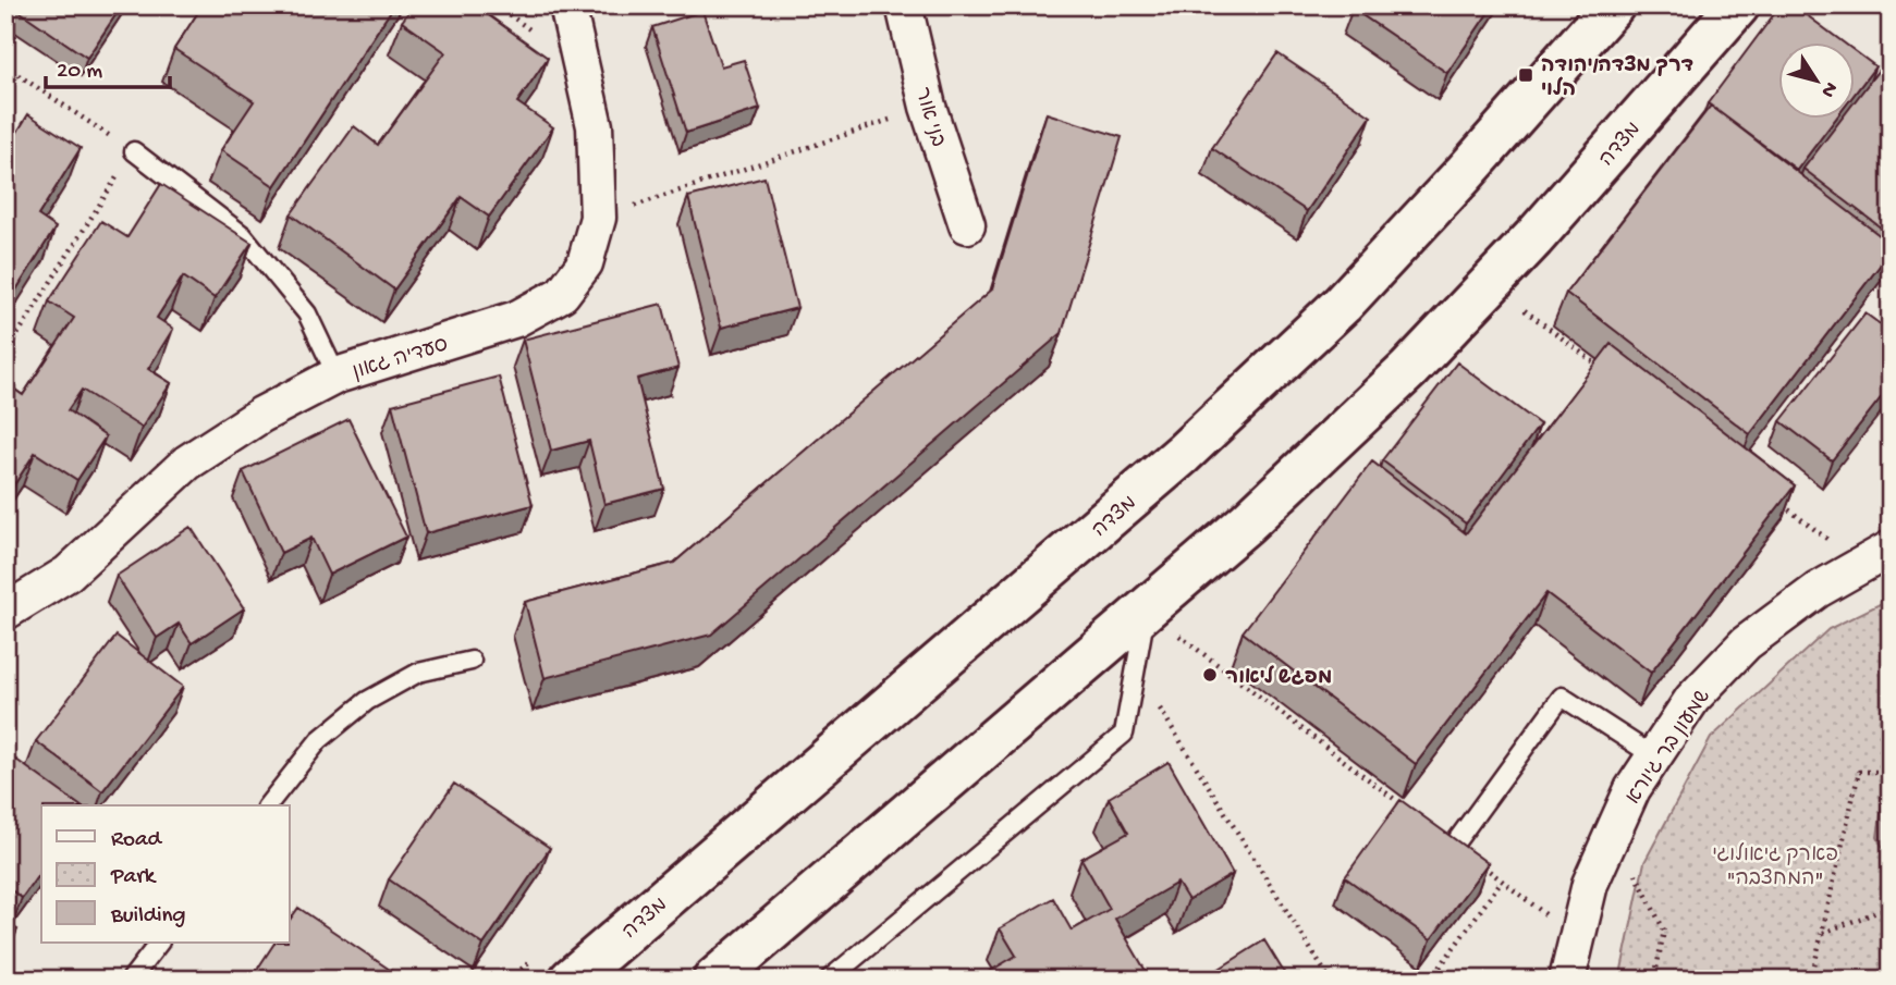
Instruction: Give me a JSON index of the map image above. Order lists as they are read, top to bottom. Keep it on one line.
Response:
{"streets":{"main road":["מצדה"],"street":["בני אור","סעדיה גאון","שמעון בר גיורא"]},"parks":["פארק גיאולוגי \"המחצבה\""],"places":{"transit":["דרך מצדה/יהודה הלוי"],"other":["מפגש ליאור"]},"legend":["Road","Park","Building"],"scale_bar":"20 m","north":"bottom right"}
